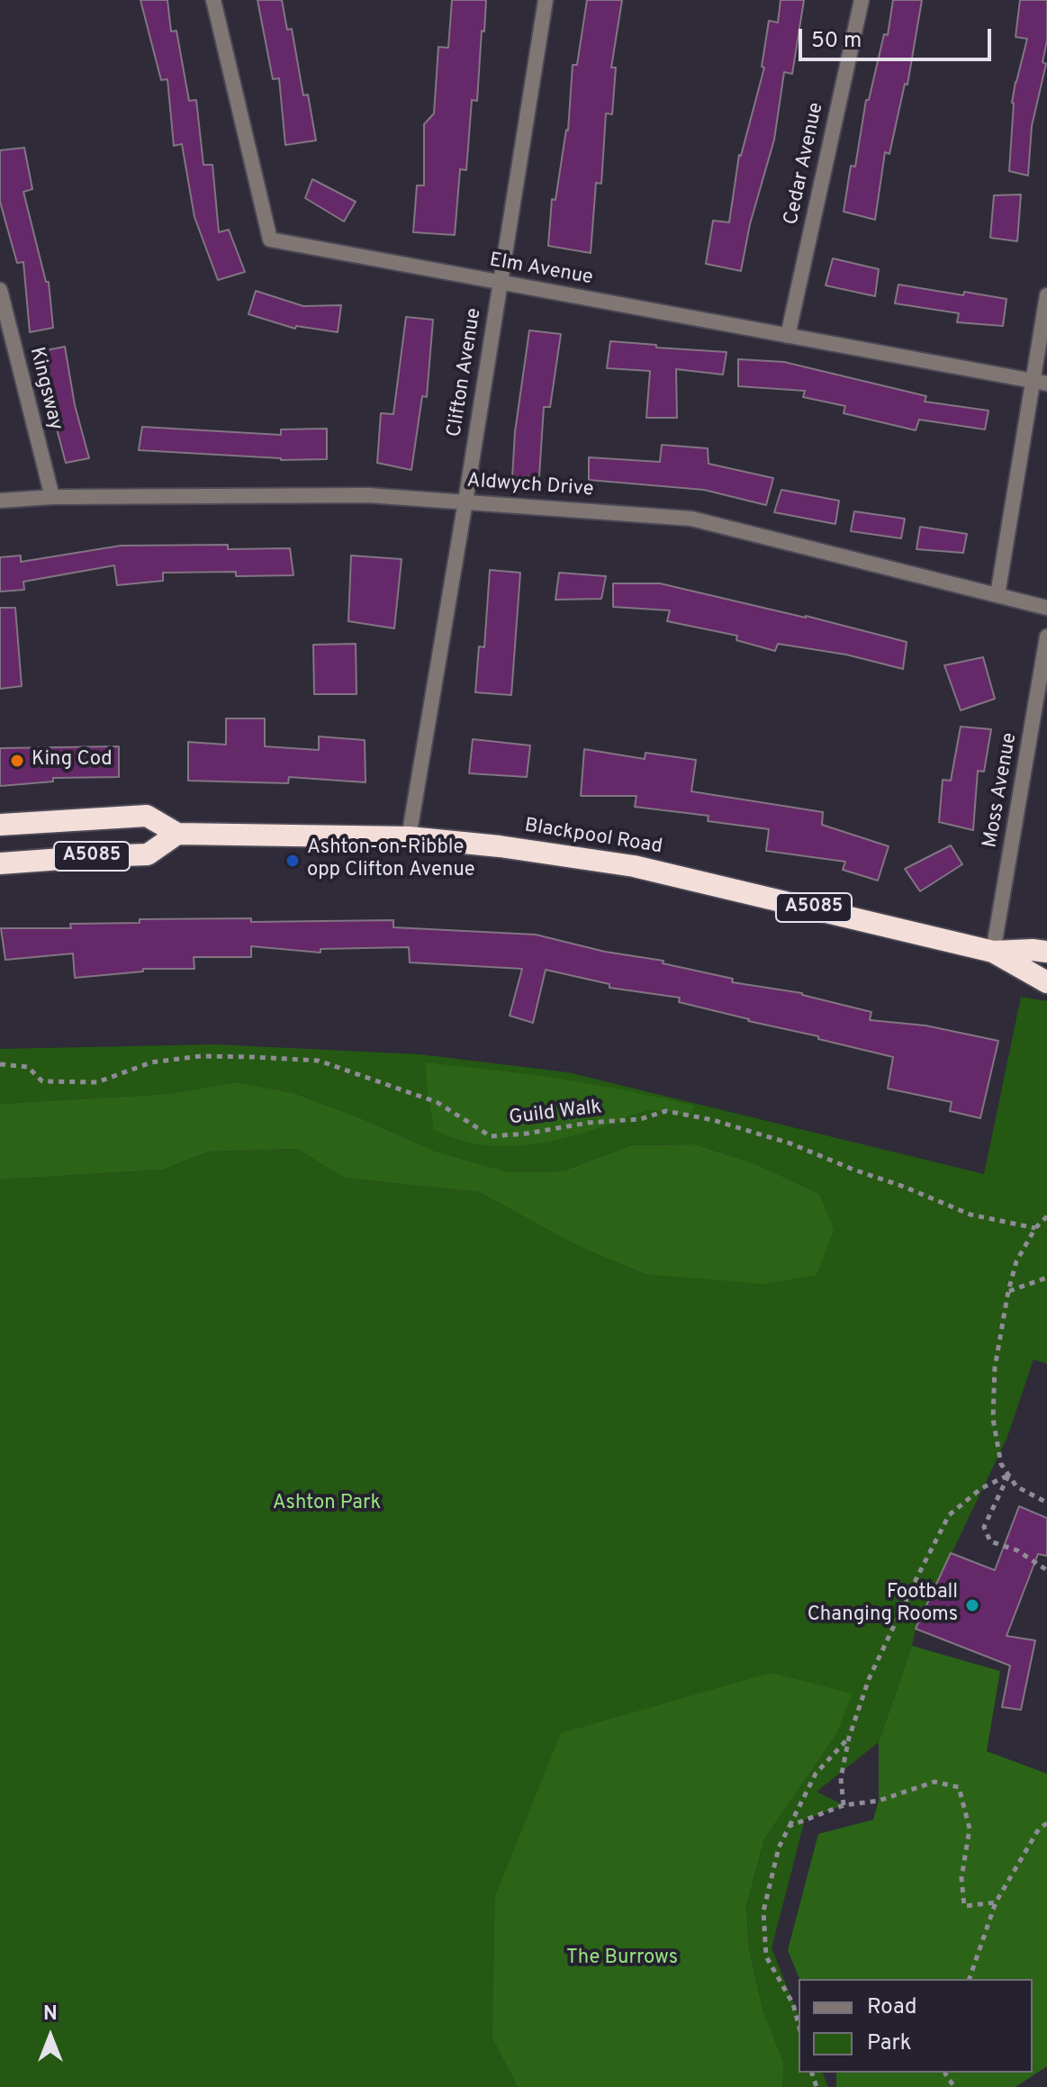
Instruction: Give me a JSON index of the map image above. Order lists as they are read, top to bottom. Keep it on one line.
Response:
{"streets":{"highway":["Blackpool Road","A5085"],"street":["Cedar Avenue","Elm Avenue","Clifton Avenue","Kingsway","Aldwych Drive","Moss Avenue"],"path":["Guild Walk"]},"crossings":[["Cedar Avenue","Elm Avenue"],["Elm Avenue","Clifton Avenue"],["Clifton Avenue","Aldwych Drive"],["Clifton Avenue","Blackpool Road"],["Kingsway","Aldwych Drive"],["Moss Avenue","Blackpool Road"],["Blackpool Road","A5085"]],"parks":["Ashton Park","The Burrows"],"places":["King Cod","Ashton-on-Ribble opp Clifton Avenue","Football Changing Rooms"],"legend":["Road","Park"],"scale_bar":"50 m","north":"top"}
